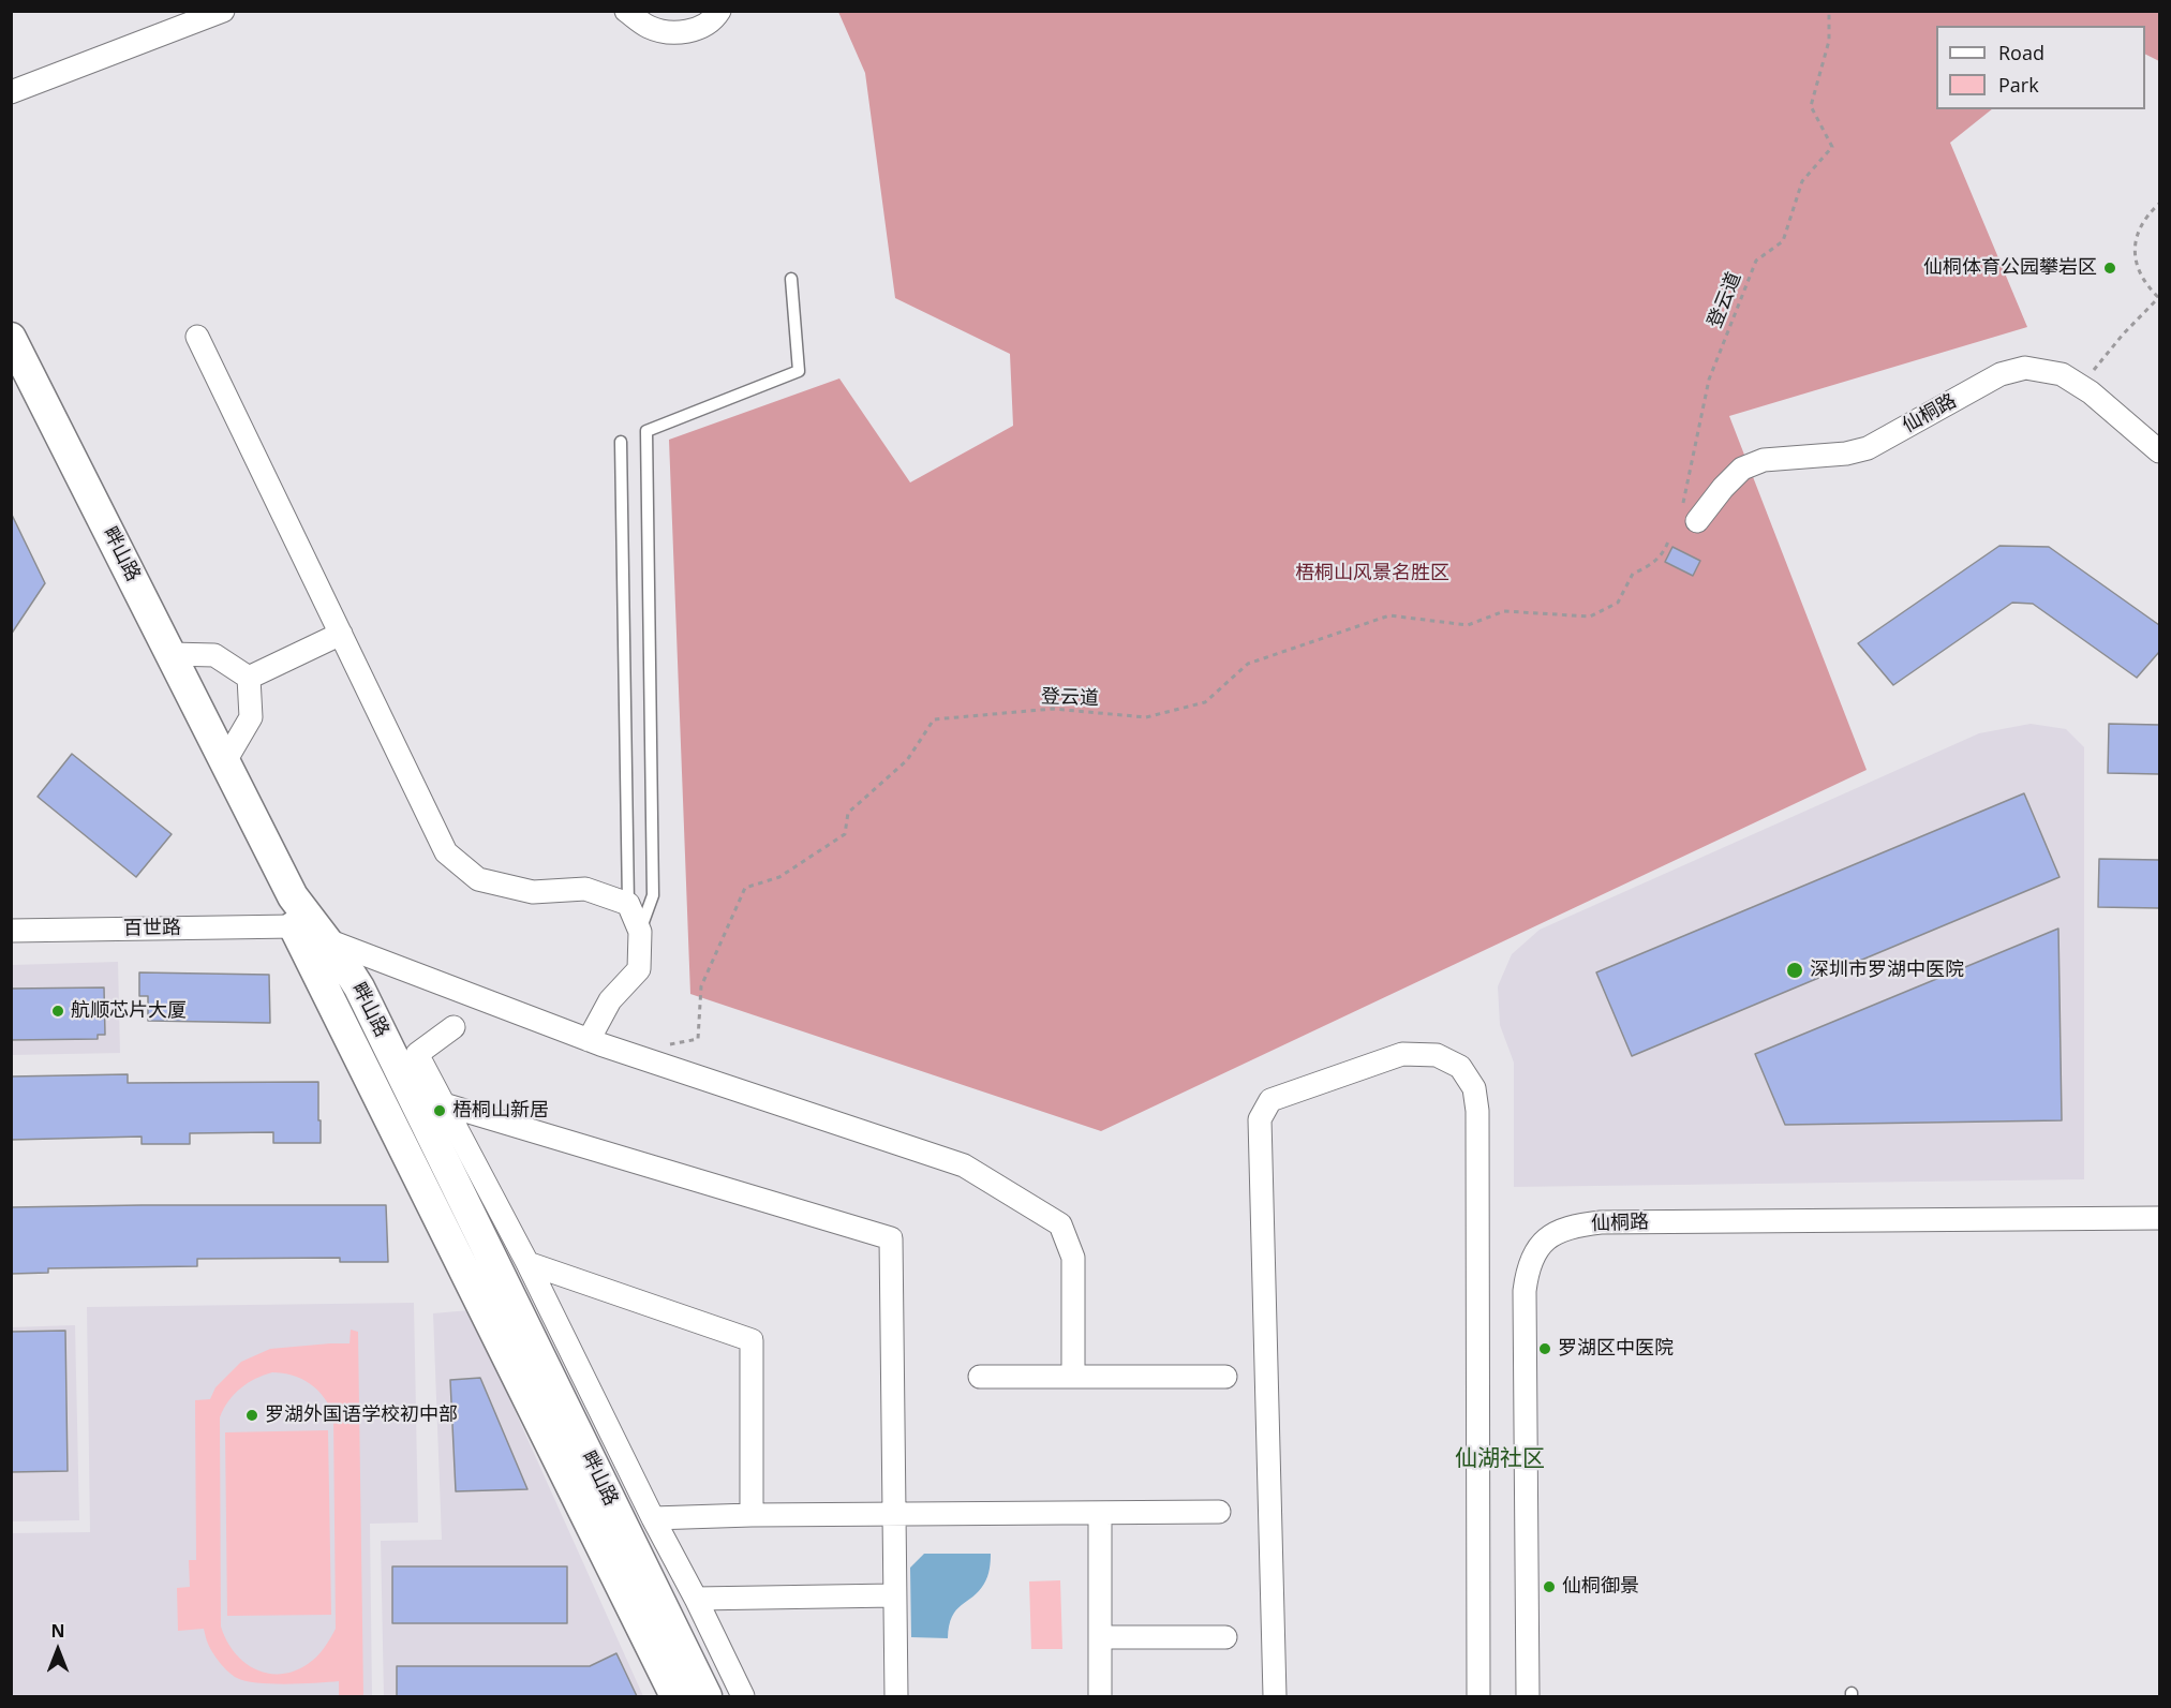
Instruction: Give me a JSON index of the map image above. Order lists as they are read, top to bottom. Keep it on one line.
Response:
{"streets":{"street":["仙桐路","畔山路","百世路"],"path":["登云道"]},"crossings":[["登云道","仙桐路"],["畔山路","百世路"]],"districts":["仙湖社区"],"parks":["梧桐山风景名胜区"],"places":["仙桐体育公园攀岩区","深圳市罗湖中医院","航顺芯片大厦","梧桐山新居","罗湖区中医院","罗湖外国语学校初中部","仙桐御景"],"legend":["Road","Park"],"north":"top"}
